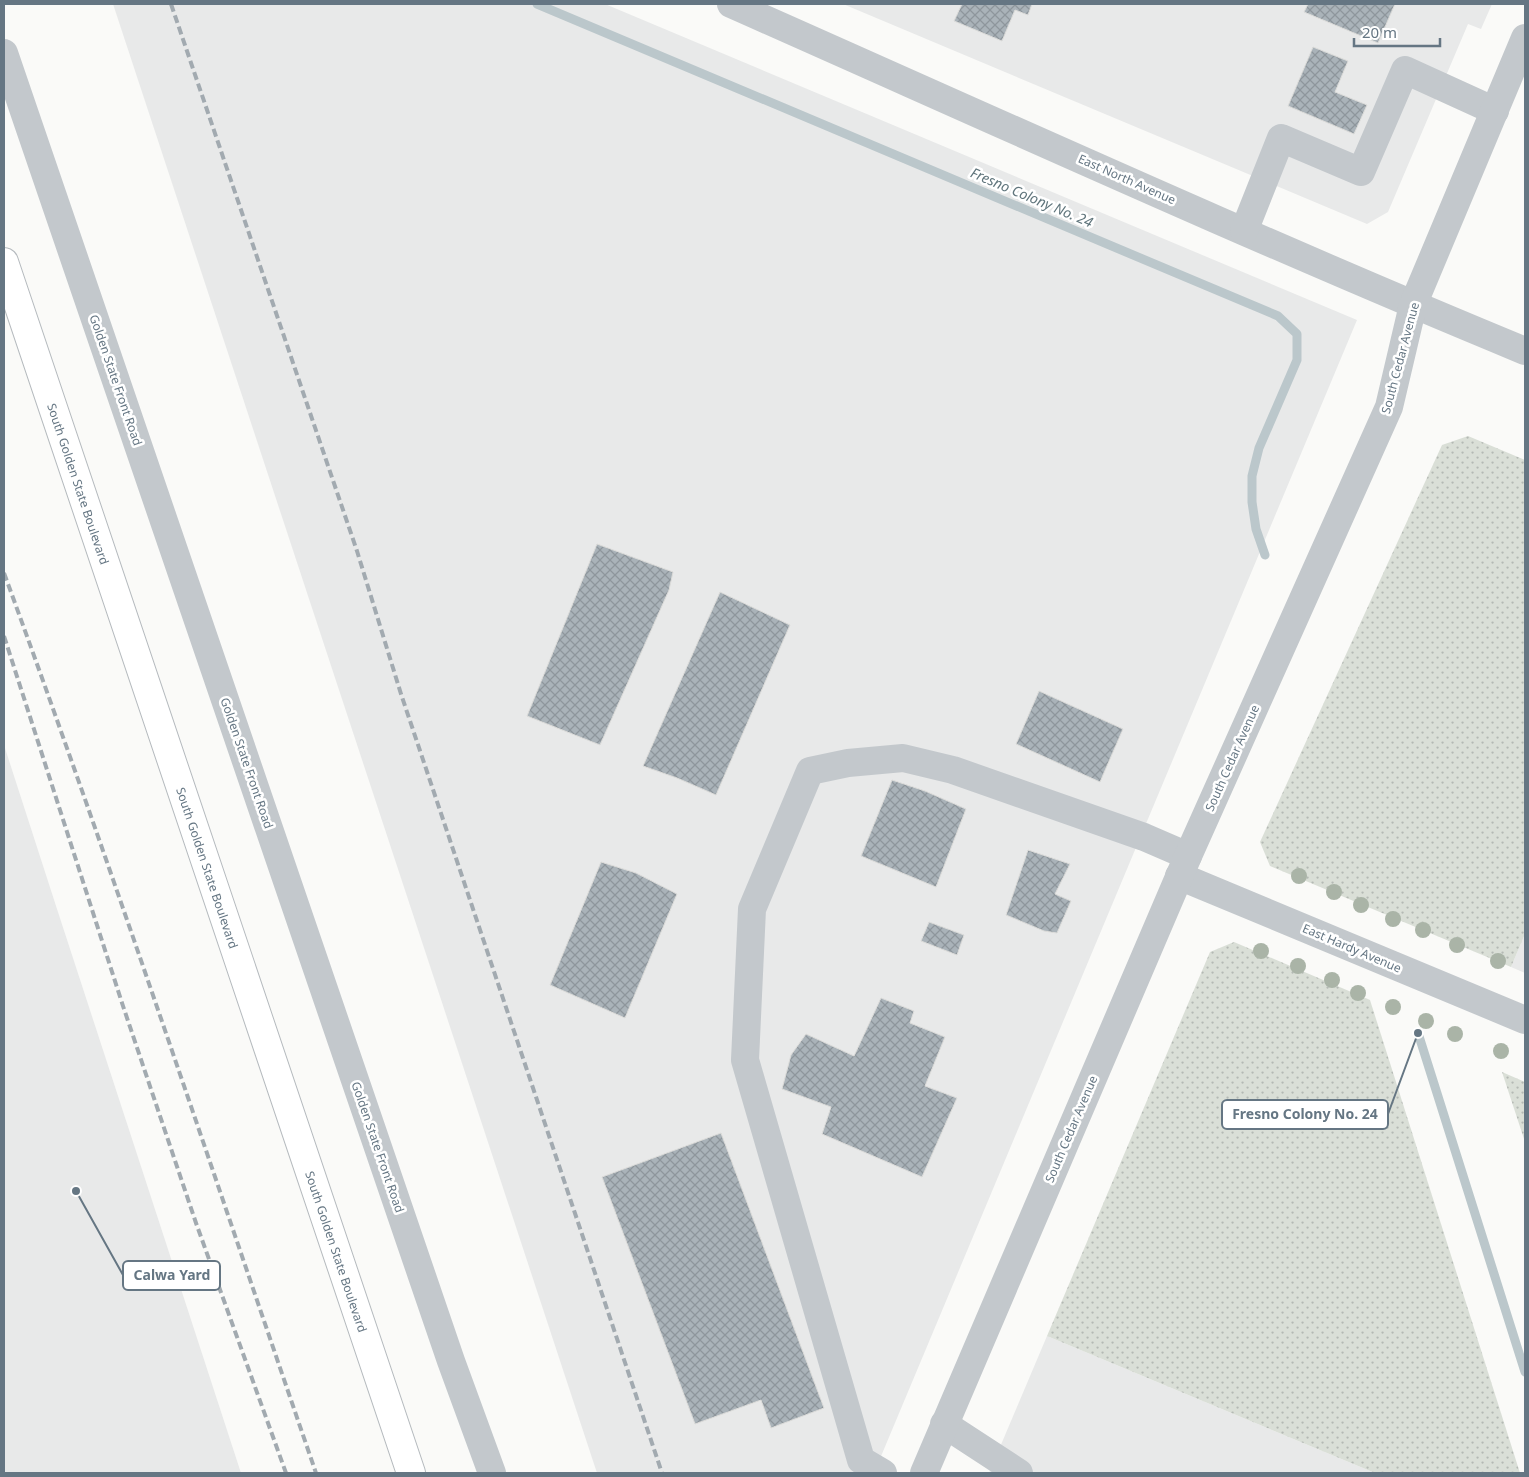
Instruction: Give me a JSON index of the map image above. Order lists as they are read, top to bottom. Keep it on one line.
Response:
{"streets":{"main road":["South Golden State Boulevard"],"street":["East North Avenue","South Cedar Avenue","Golden State Front Road","East Hardy Avenue"]},"crossings":[["East North Avenue","South Cedar Avenue"],["South Cedar Avenue","East Hardy Avenue"]],"water":["Fresno Colony No. 24"],"places":["Fresno Colony No. 24","Calwa Yard"],"scale_bar":"20 m"}
